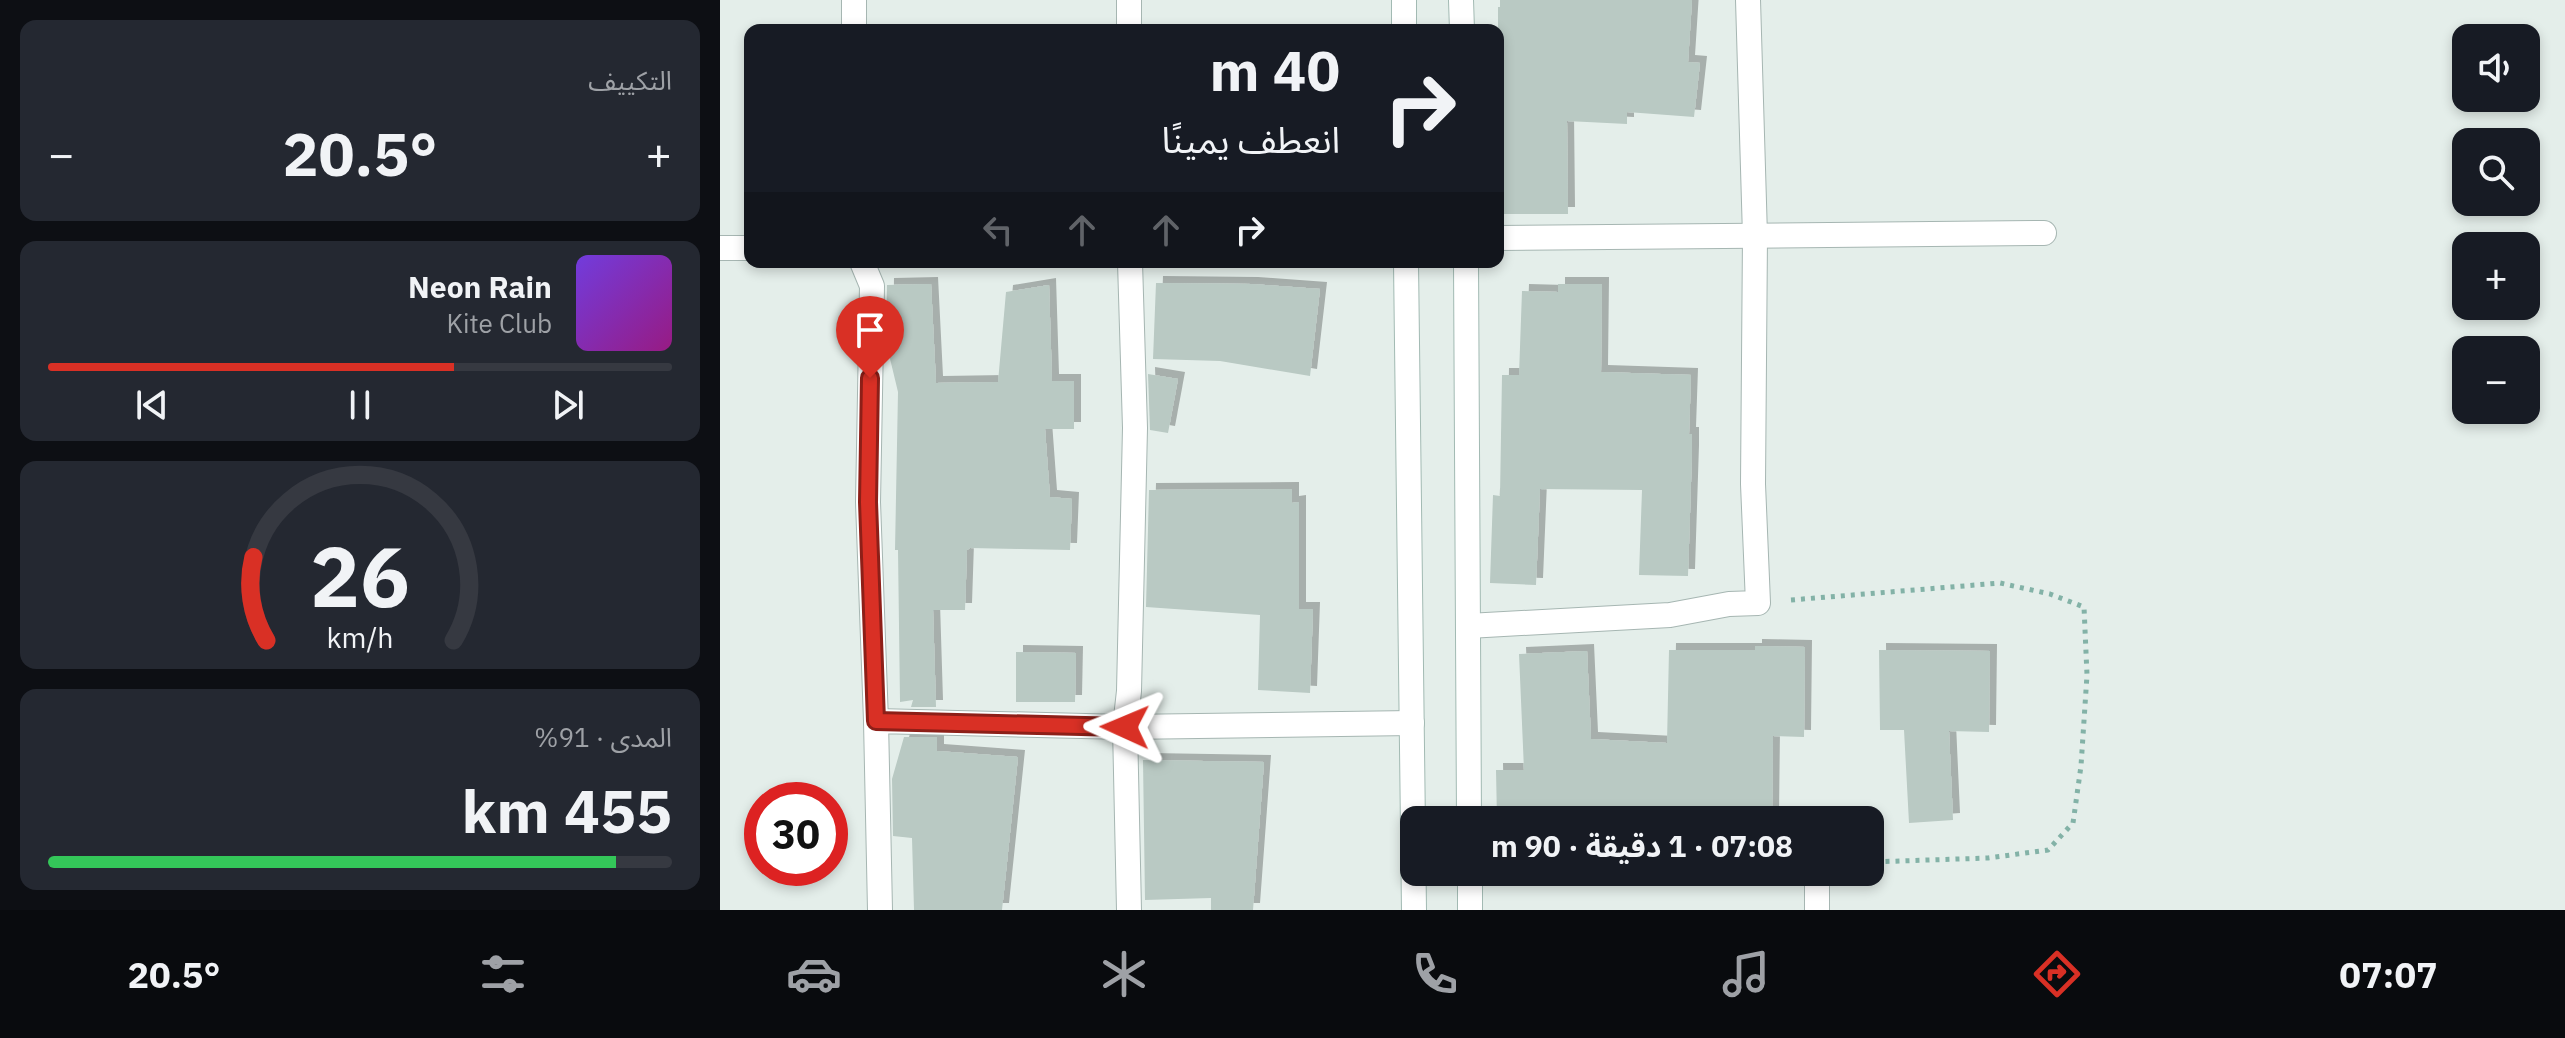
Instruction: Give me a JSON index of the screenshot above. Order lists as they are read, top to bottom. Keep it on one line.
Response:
{"page":{"tile":["التكييف",["المدى · 91%","455 km"]],"map_buttons":["+","−"],"turn":["40 m","انعطف يمينًا"],"heat":["−","20.5°","+"],"song":["Neon Rain","Kite Club"],"limit":"30","trip":"07:08 · 1 دقيقة · 90 m","tabs":["07:07","20.5°"],"gauge":["26","km/h"]}}
